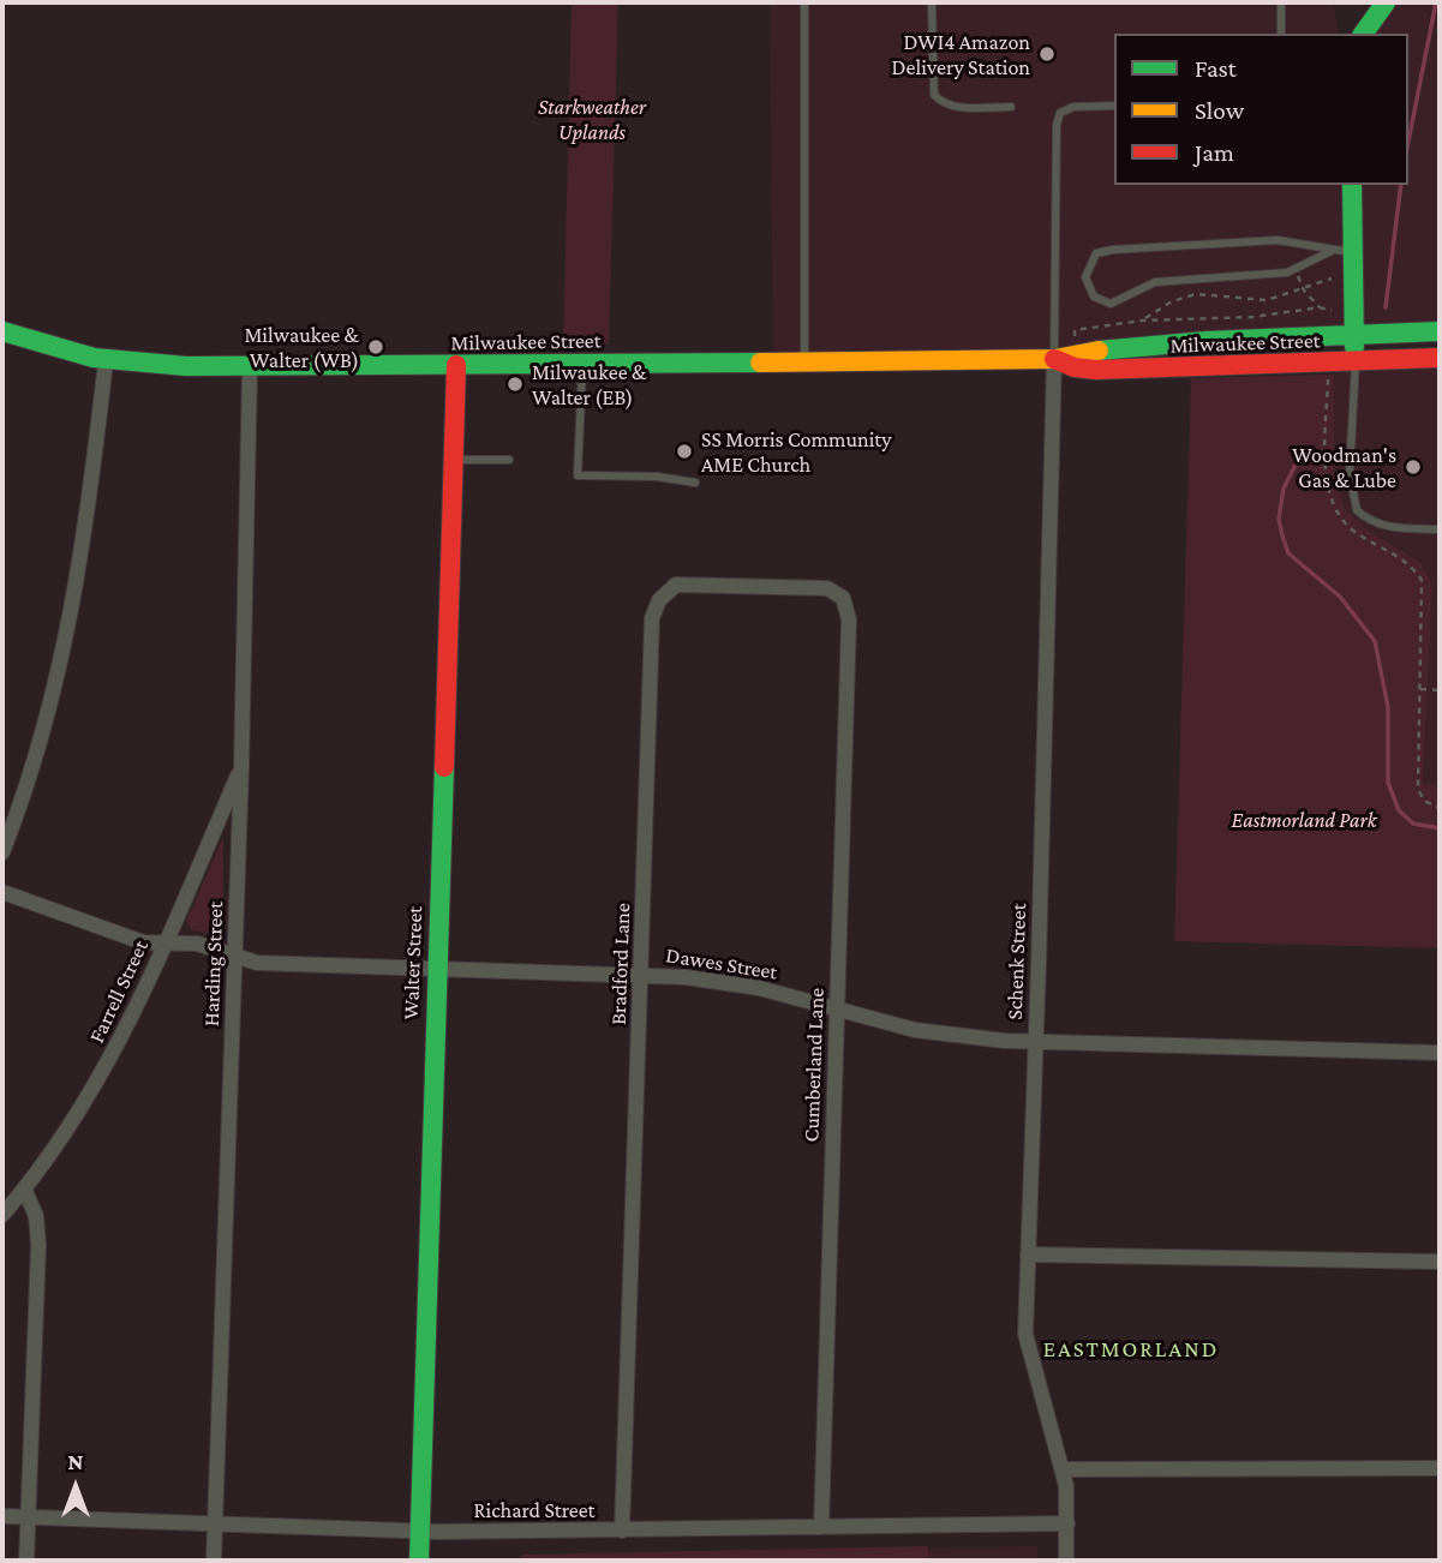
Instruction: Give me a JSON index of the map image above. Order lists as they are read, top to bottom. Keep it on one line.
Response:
{"streets":{"street":["Milwaukee Street","Schenk Street","Walter Street","Harding Street","Bradford Lane","Dawes Street","Farrell Street","Cumberland Lane","Richard Street"]},"crossings":[["Milwaukee Street","Schenk Street"],["Milwaukee Street","Walter Street"],["Milwaukee Street","Harding Street"],["Schenk Street","Dawes Street"],["Schenk Street","Richard Street"],["Walter Street","Dawes Street"],["Walter Street","Richard Street"],["Harding Street","Dawes Street"],["Harding Street","Farrell Street"],["Harding Street","Richard Street"],["Bradford Lane","Dawes Street"],["Bradford Lane","Cumberland Lane"],["Bradford Lane","Richard Street"],["Dawes Street","Farrell Street"],["Dawes Street","Cumberland Lane"],["Cumberland Lane","Richard Street"]],"districts":["EASTMORLAND"],"parks":["Starkweather Uplands","Eastmorland Park"],"places":["DWI4 Amazon Delivery Station","Milwaukee & Walter (WB)","Milwaukee & Walter (EB)","SS Morris Community AME Church","Woodman's Gas & Lube"],"legend":["Fast","Slow","Jam"],"north":"top"}
